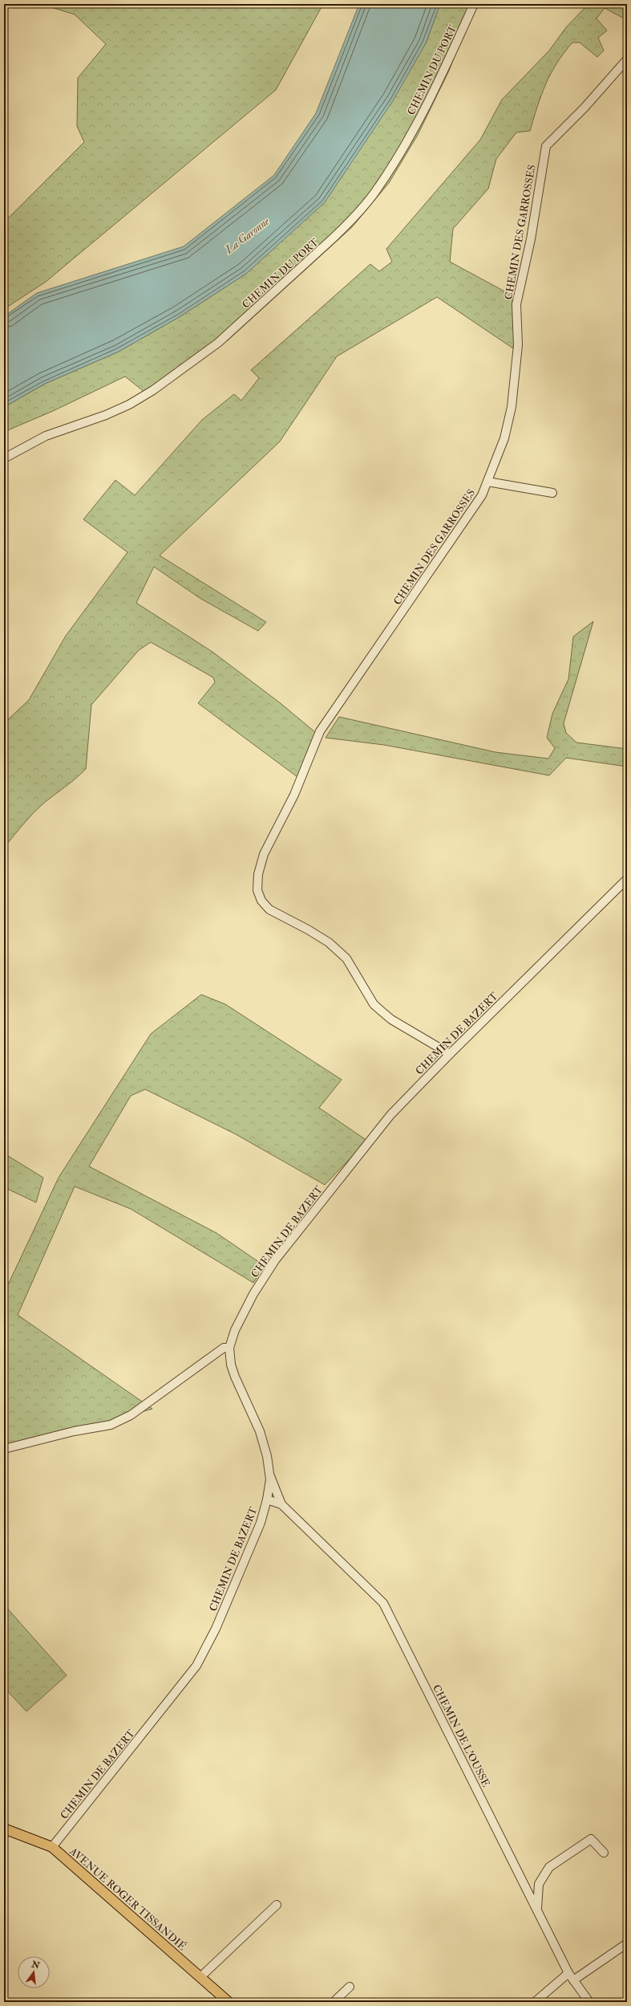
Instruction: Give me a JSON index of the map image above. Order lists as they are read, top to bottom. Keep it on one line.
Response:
{"streets":{"main road":["AVENUE ROGER TISSANDIÉ"],"street":["CHEMIN DU PORT","CHEMIN DES GARROSSES","CHEMIN DE BAZERT","CHEMIN DE L'OUSSE"]},"crossings":[["CHEMIN DES GARROSSES","CHEMIN DE BAZERT"],["CHEMIN DE BAZERT","CHEMIN DE L'OUSSE"],["CHEMIN DE BAZERT","AVENUE ROGER TISSANDIÉ"]],"water":["La Garonne"],"north":"top"}
